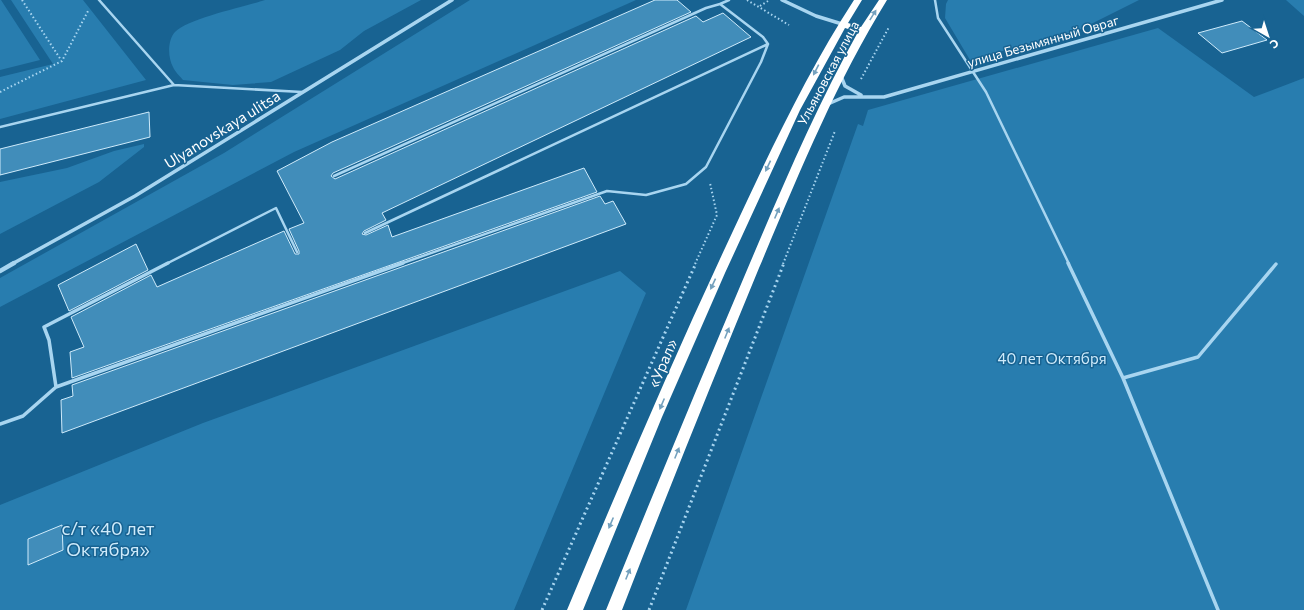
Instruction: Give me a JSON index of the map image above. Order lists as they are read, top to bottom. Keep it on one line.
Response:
{"streets":{"highway":["Ульяновская улица","«Урал»"],"street":["улица Безымянный Овраг","Ulyanovskaya ulitsa"]},"crossings":[["улица Безымянный Овраг","Ульяновская улица"],["Ульяновская улица","«Урал»"]],"one_way":["«Урал»"],"parks":["40 лет Октября","с/т «40 лет Октября»"],"north":"bottom right"}
